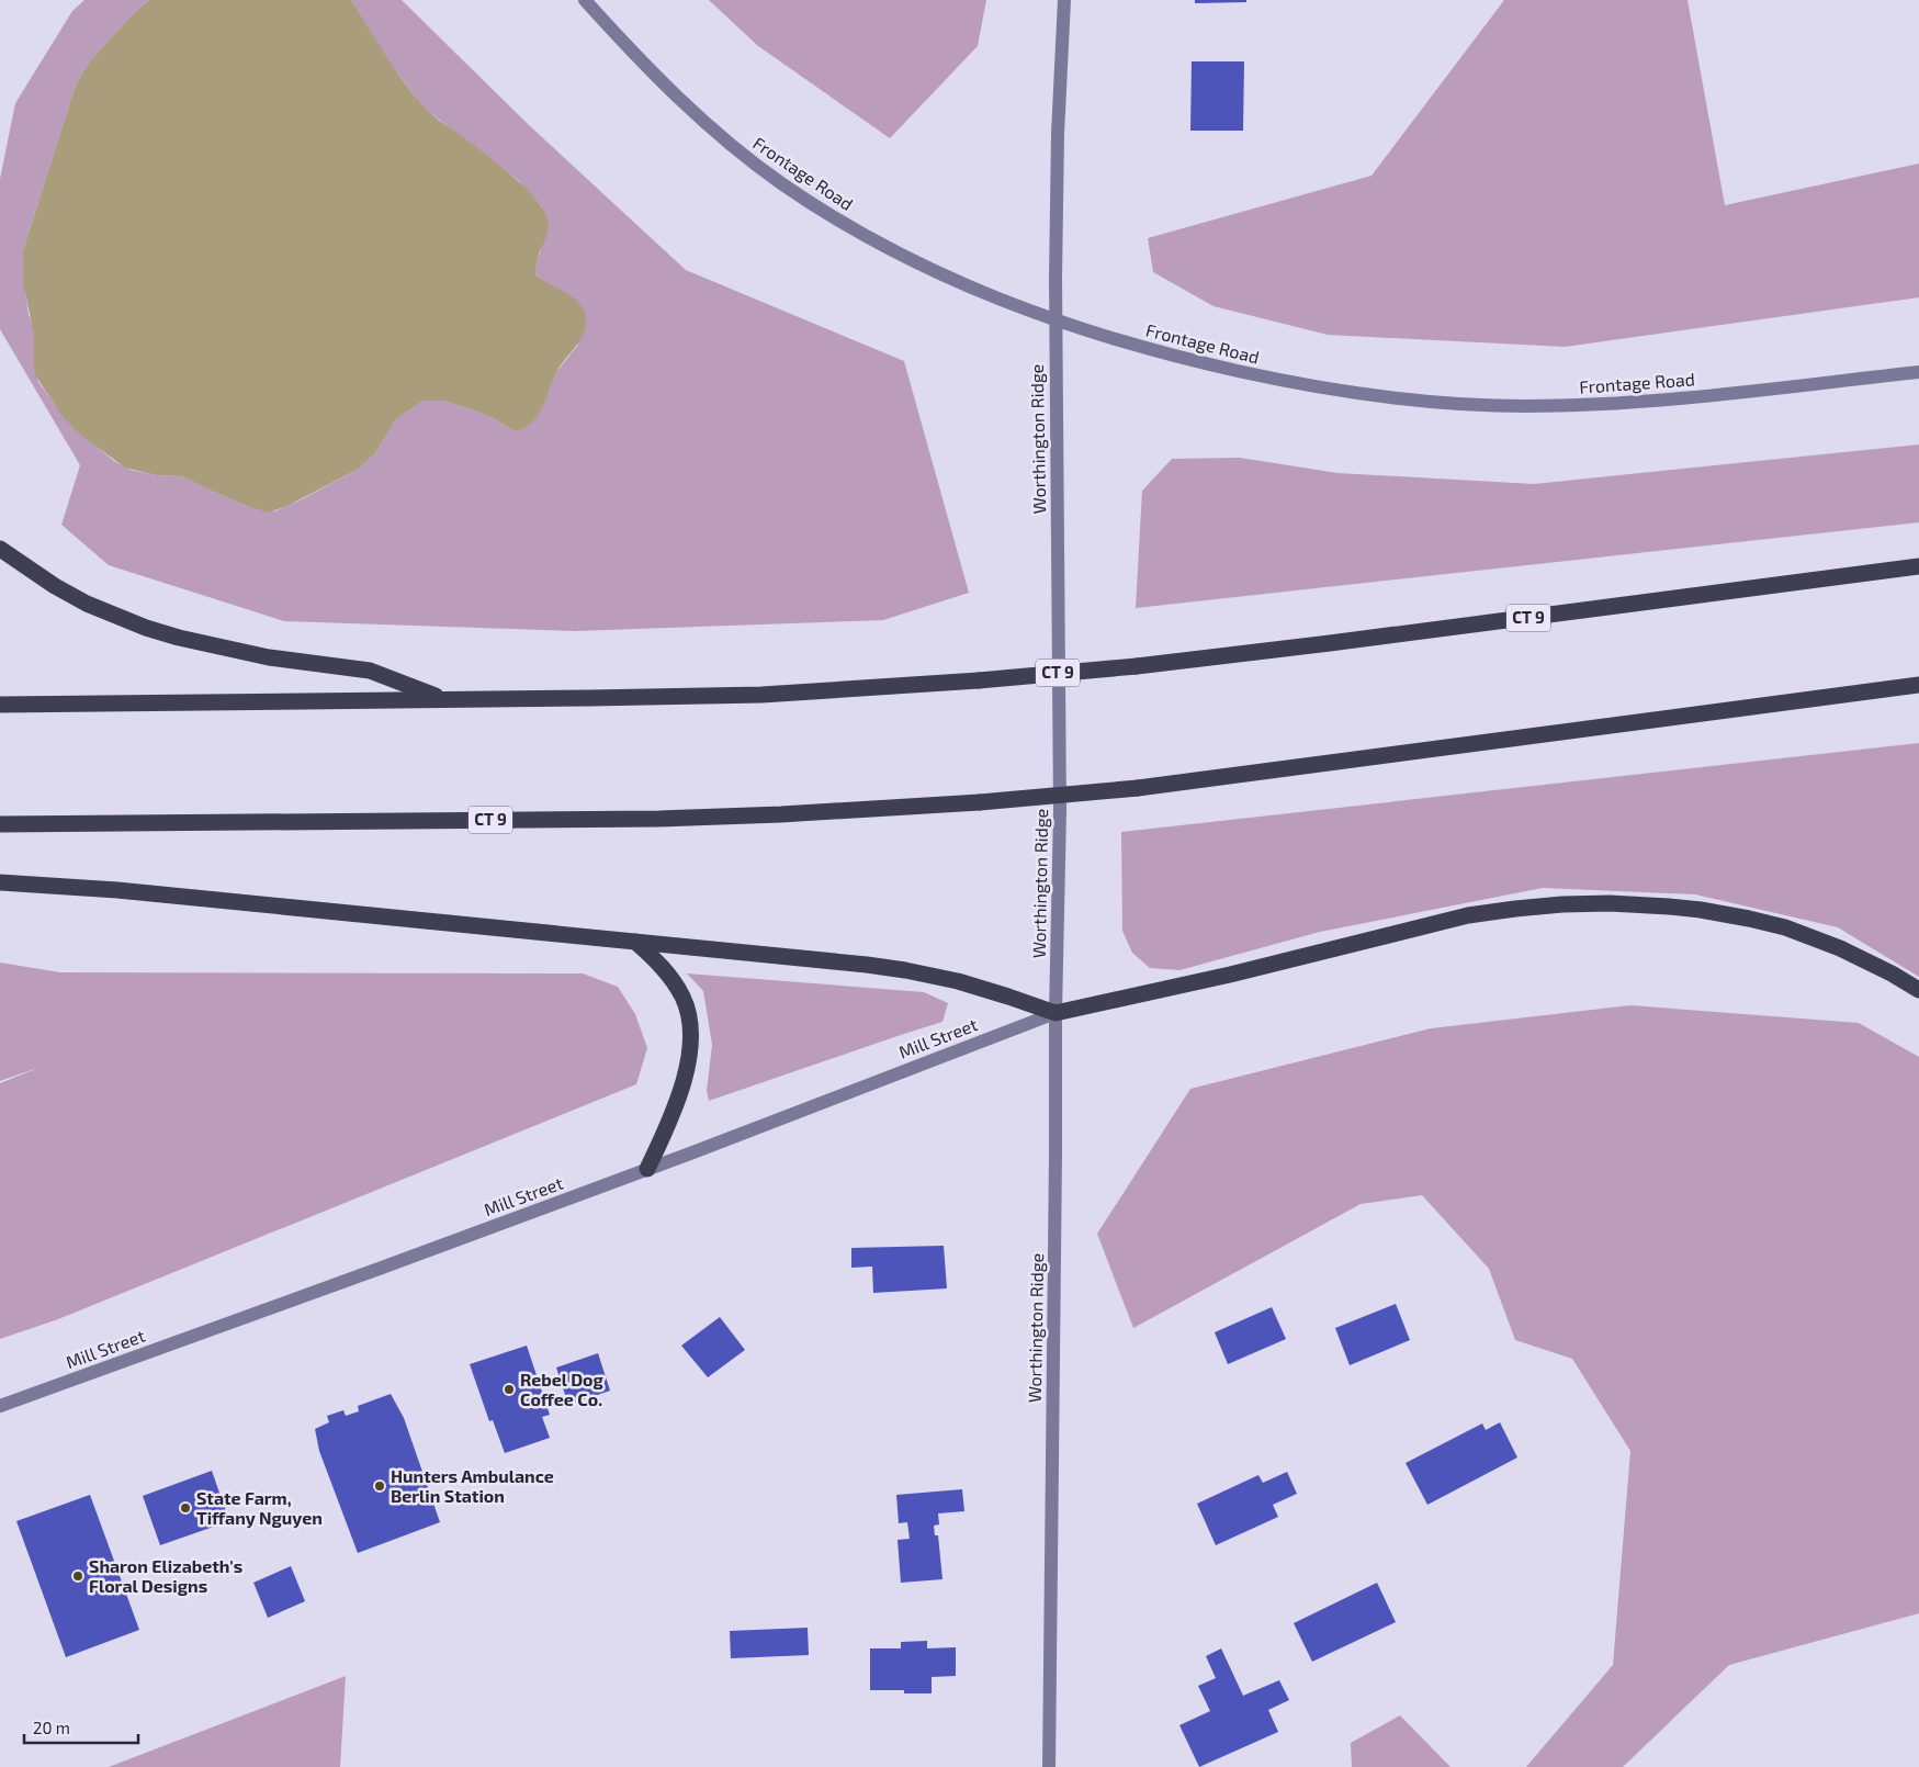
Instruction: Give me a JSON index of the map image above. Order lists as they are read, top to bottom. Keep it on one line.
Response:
{"streets":{"highway":["CT 9"],"main road":["Frontage Road","Worthington Ridge","Mill Street"]},"crossings":[["Frontage Road","Worthington Ridge"],["Worthington Ridge","Mill Street"]],"places":["Rebel Dog Coffee Co.","Hunters Ambulance Berlin Station","State Farm, Tiffany Nguyen","Sharon Elizabeth's Floral Designs"],"scale_bar":"20 m"}
